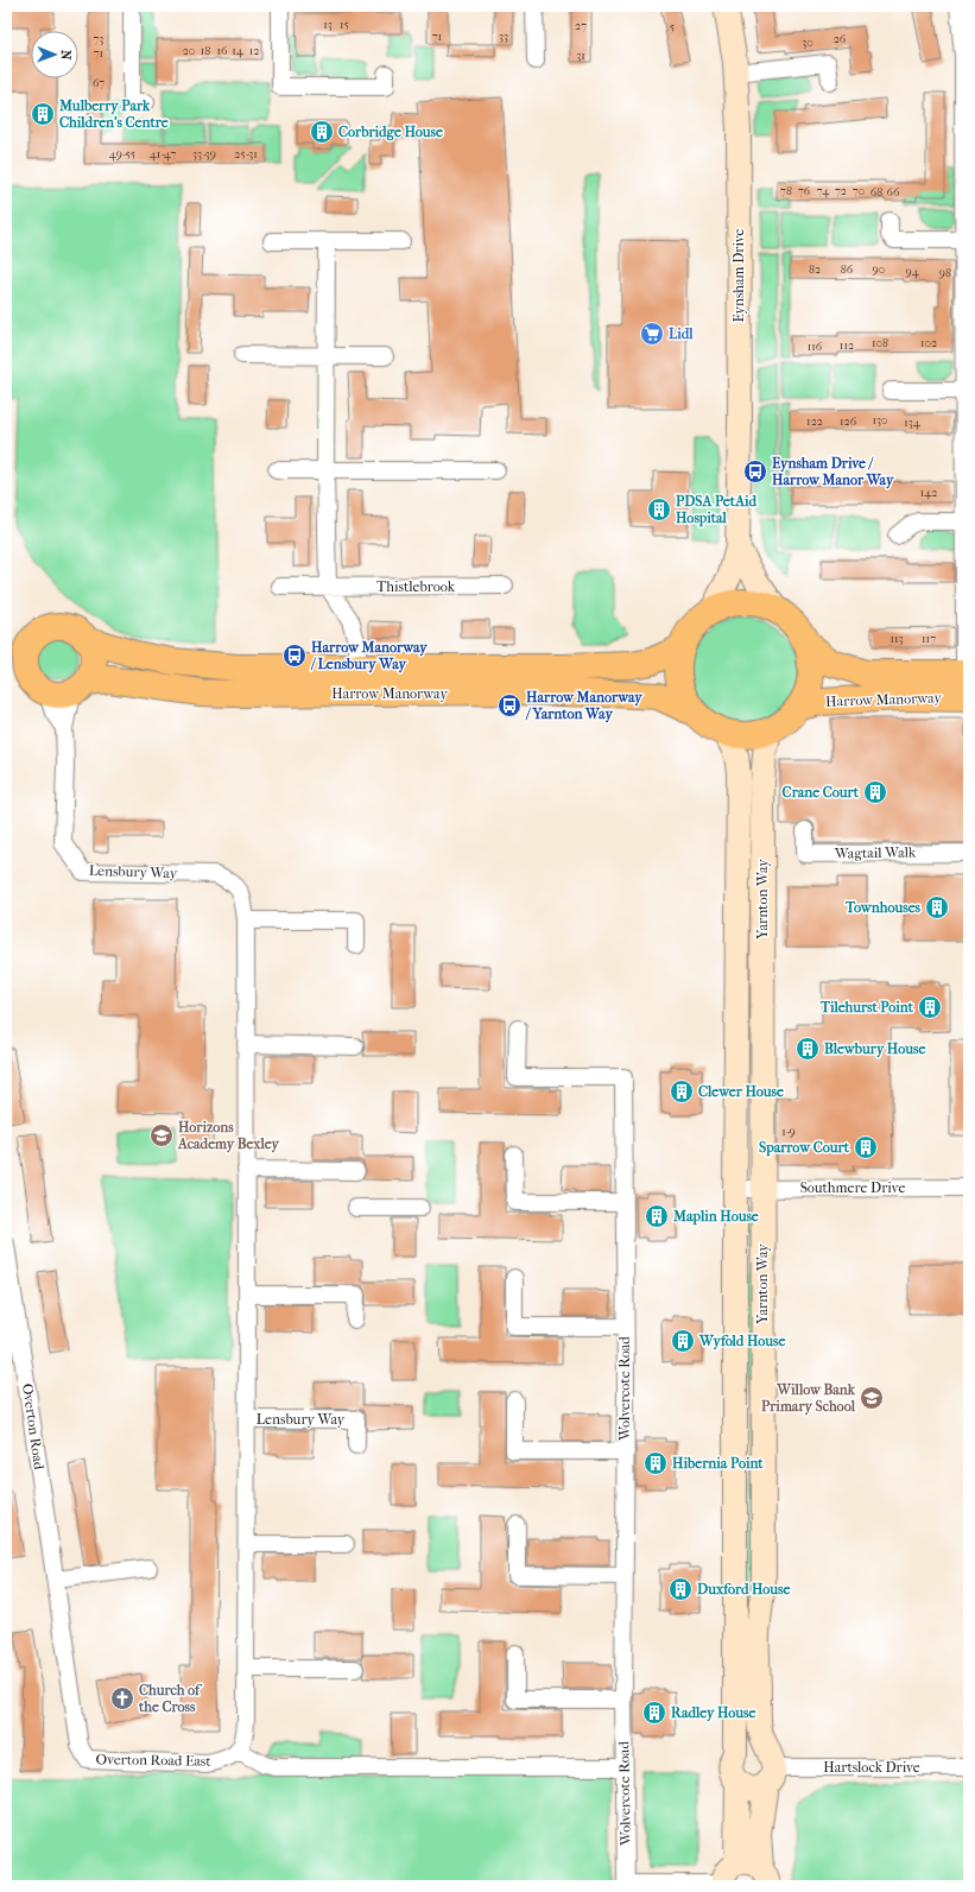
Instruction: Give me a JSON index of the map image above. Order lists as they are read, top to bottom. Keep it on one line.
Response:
{"streets":{"main road":["Harrow Manorway"],"street":["Eynsham Drive","Thistlebrook","Wagtail Walk","Lensbury Way","Yarnton Way","Southmere Drive","Wolvercote Road","Overton Road","Overton Road East","Hartslock Drive"]},"crossings":[["Eynsham Drive","Harrow Manorway"],["Eynsham Drive","Yarnton Way"],["Harrow Manorway","Lensbury Way"],["Harrow Manorway","Yarnton Way"],["Lensbury Way","Overton Road East"],["Yarnton Way","Southmere Drive"],["Yarnton Way","Hartslock Drive"],["Overton Road","Overton Road East"]],"places":{"building":["Mulberry Park Children's Centre","Corbridge House","PDSA PetAid Hospital","Crane Court","Townhouses","Tilehurst Point","Blewbury House","Clewer House","Sparrow Court","Maplin House","Wyfold House","Hibernia Point","Duxford House","Radley House"],"supermarket":["Lidl"],"bus stop":["Eynsham Drive / Harrow Manor Way","Harrow Manorway / Lensbury Way","Harrow Manorway / Yarnton Way"],"school or university":["Horizons Academy Bexley","Willow Bank Primary School"],"church":["Church of the Cross"]},"house_numbers":["13","15","27","5","71","33","73","26","30","20","18","16","14","12","71","31","67","49-55","41-47","33-39","25-31","78","76","74","72","70","68","66","82","86","90","94","98","108","102","112","116","130","122","126","134","142","113","117","1-9"],"north":"right"}
